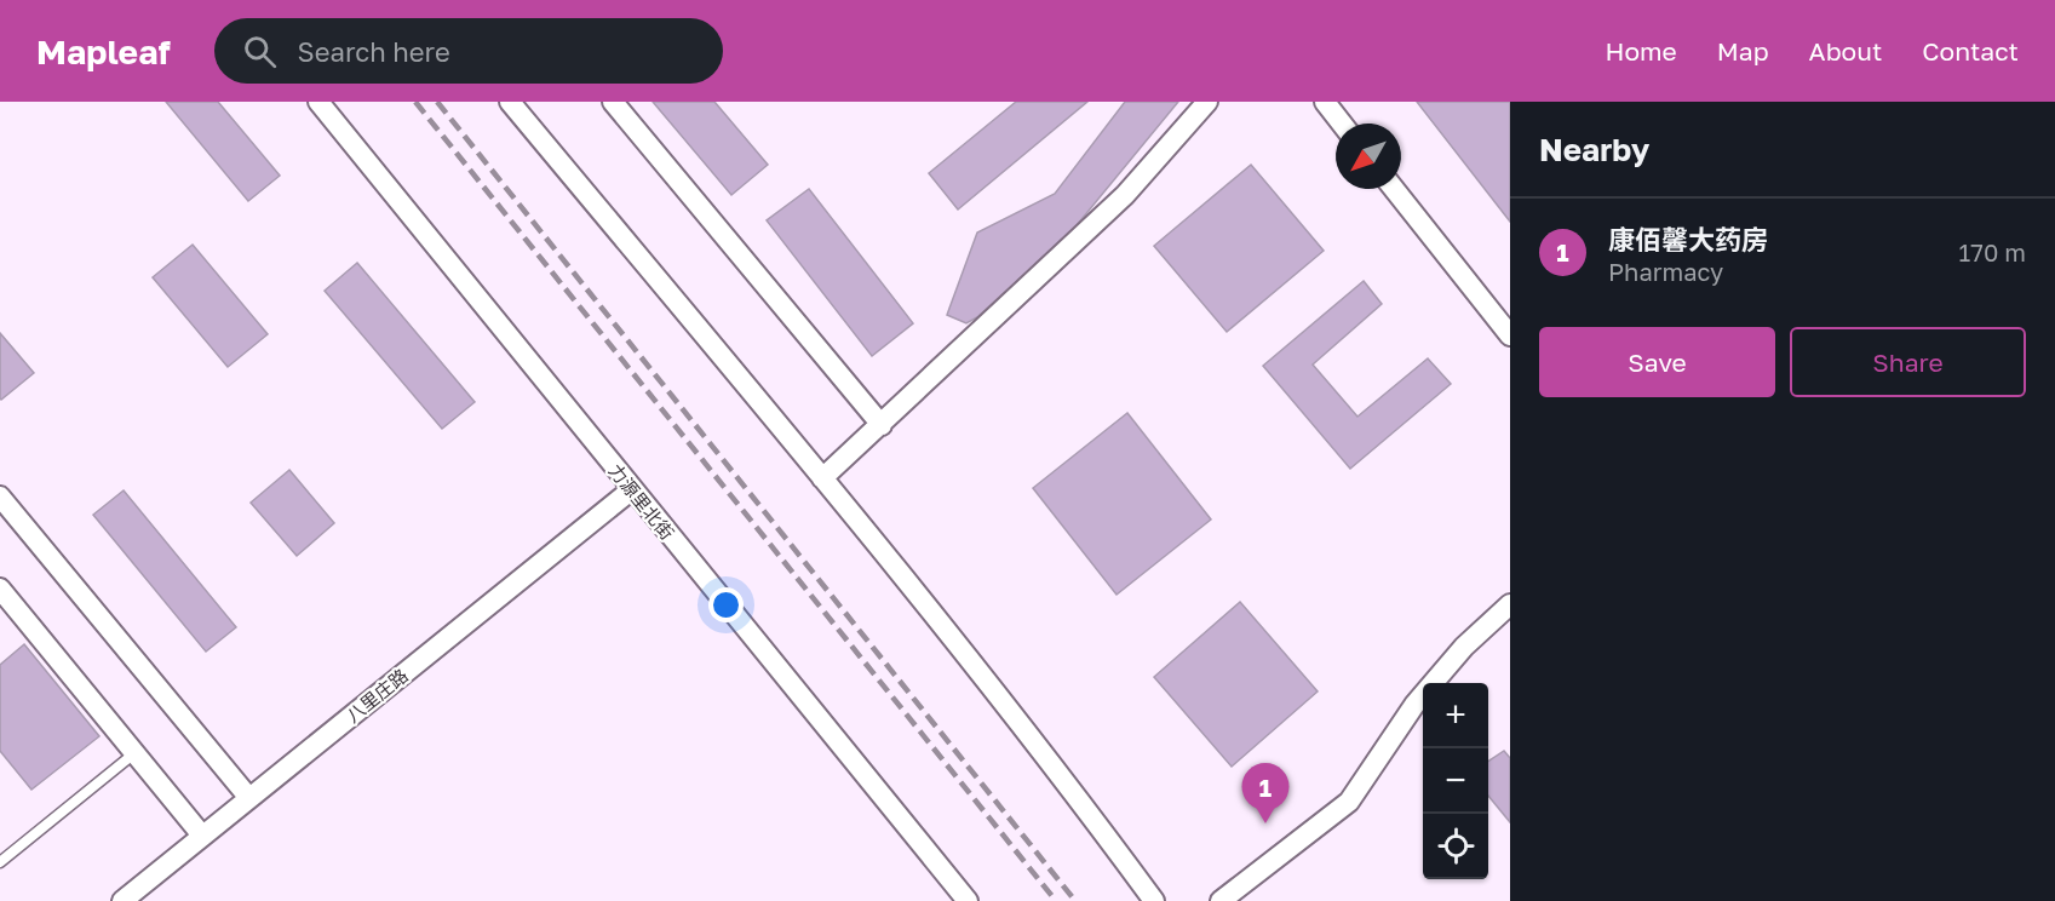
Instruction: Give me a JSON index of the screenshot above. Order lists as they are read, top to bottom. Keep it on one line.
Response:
{"streets":{"street":["力源里北街","八里庄路"]},"crossings":[["力源里北街","八里庄路"]],"north":"bottom left","page":{"header":"Mapleaf","search":"Search here","nav":["Home","Map","About","Contact"],"heading":"Nearby","list":[{"mark":"1","name":"康佰馨大药房","note":"Pharmacy","value":"170 m"}],"buttons":["Save","Share"],"map_buttons":["+","−"],"pins":"1"}}
